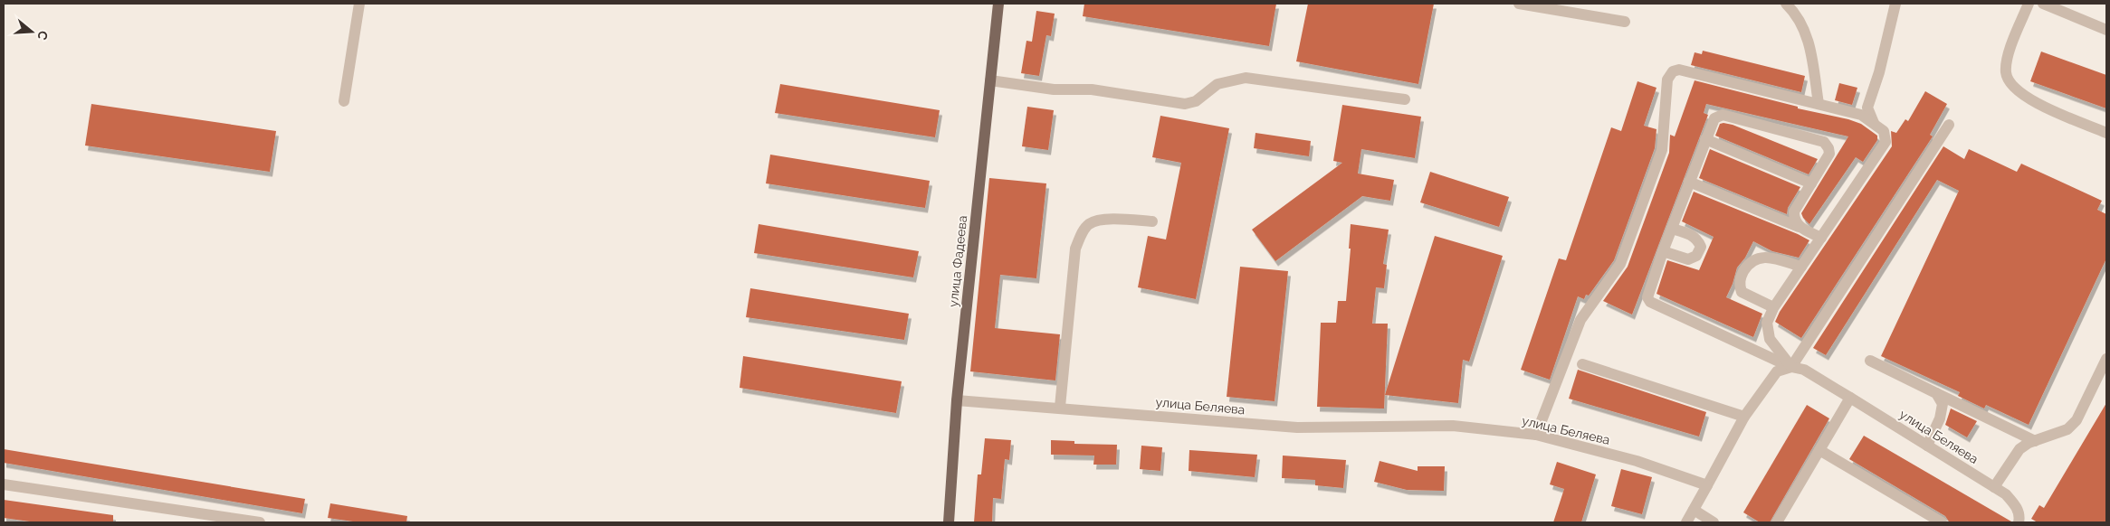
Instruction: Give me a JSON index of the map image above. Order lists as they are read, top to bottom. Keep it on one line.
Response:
{"streets":{"main road":["улица Фадеева"],"street":["улица Беляева"]},"crossings":[["улица Фадеева","улица Беляева"]],"north":"right"}
